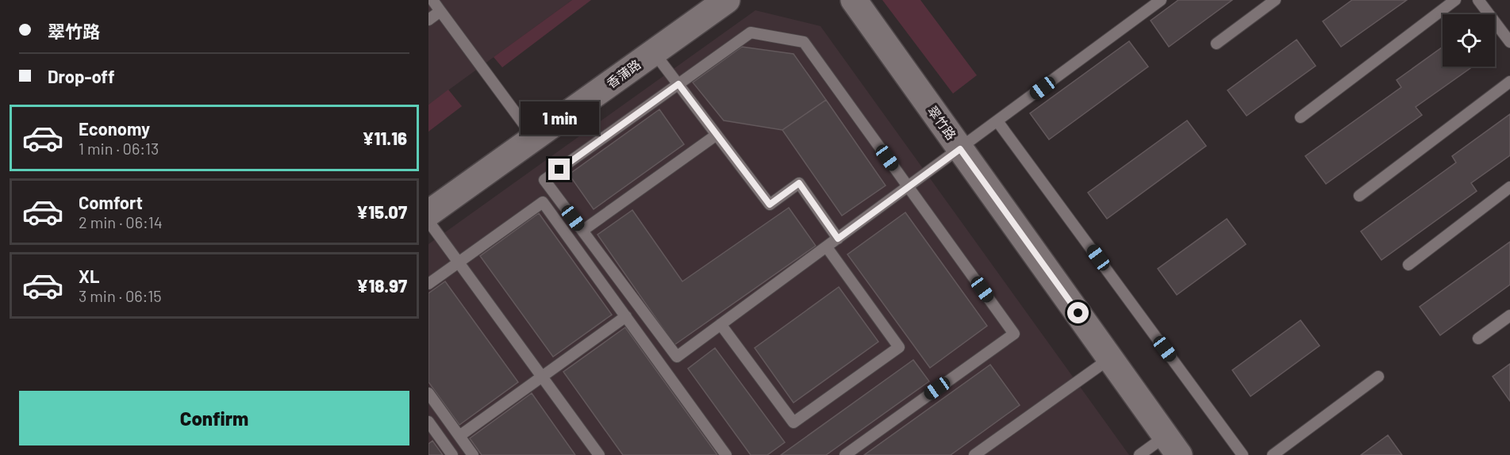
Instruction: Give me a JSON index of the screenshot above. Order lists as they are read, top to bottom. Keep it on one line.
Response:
{"streets":{"street":["香蒲路","翠竹路"]},"page":{"banner":["翠竹路","Drop-off"],"bubble":"1 min","list":[{"name":"Economy","note":"1 min · 06:13","value":"¥11.16"},{"name":"Comfort","note":"2 min · 06:14","value":"¥15.07"},{"name":"XL","note":"3 min · 06:15","value":"¥18.97"}],"buttons":"Confirm"}}
